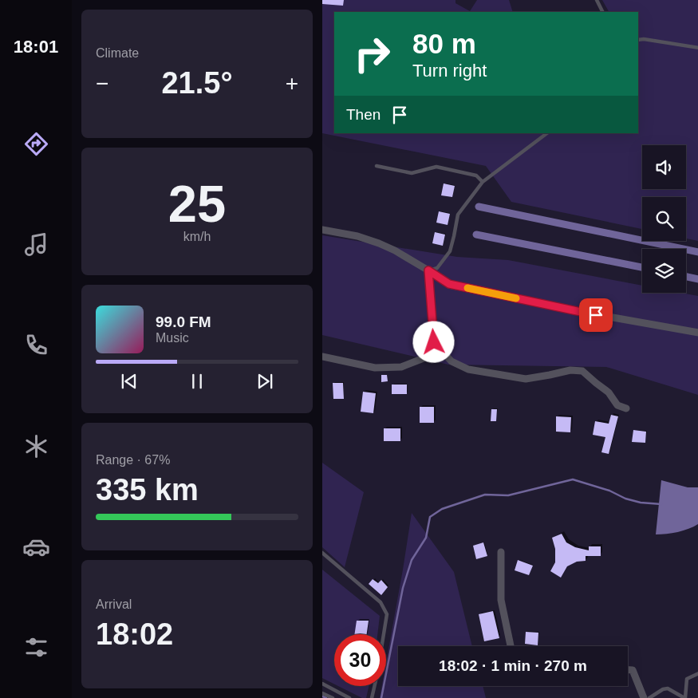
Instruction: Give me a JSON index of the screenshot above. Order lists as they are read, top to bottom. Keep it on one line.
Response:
{"page":{"tabs":"18:01","tile":["Climate",["25","km/h"],["Range · 67%","335 km"],["Arrival","18:02"]],"turn":["80 m","Turn right"],"heat":["−","21.5°","+"],"then":"Then","song":["99.0 FM","Music"],"limit":"30","trip":"18:02 · 1 min · 270 m"}}
